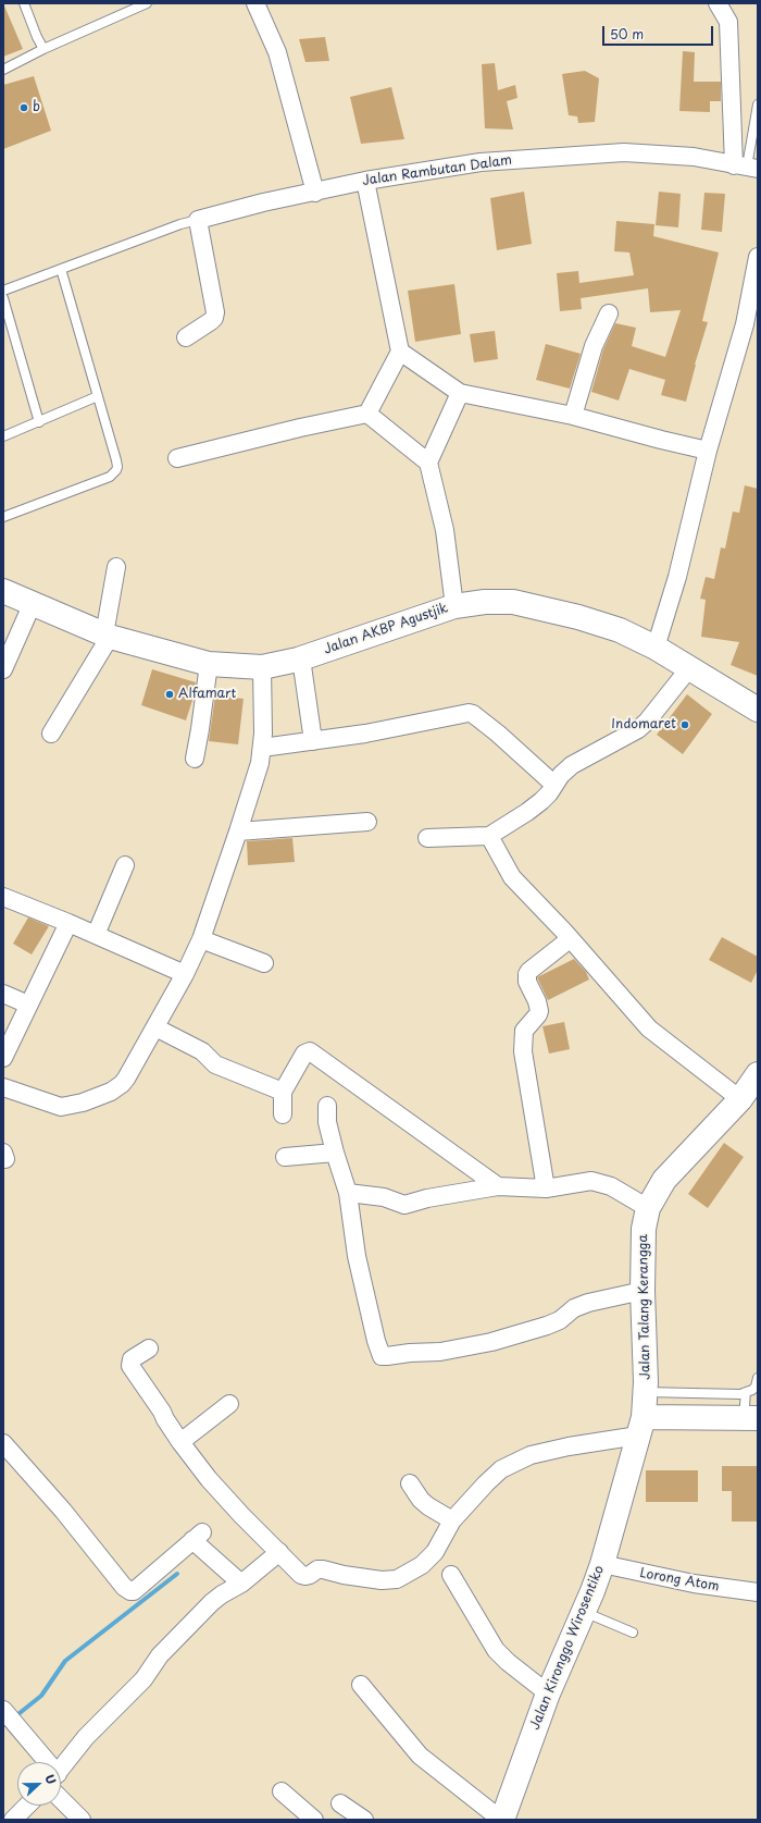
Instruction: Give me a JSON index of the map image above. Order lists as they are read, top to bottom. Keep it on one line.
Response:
{"streets":{"street":["Jalan Rambutan Dalam","Jalan AKBP Agustjik","Jalan Talang Kerangga","Lorong Atom","Jalan Kironggo Wirosentiko"]},"crossings":[["Jalan Talang Kerangga","Jalan Kironggo Wirosentiko"],["Lorong Atom","Jalan Kironggo Wirosentiko"]],"places":["b","Alfamart","Indomaret"],"scale_bar":"50 m","north":"right"}
